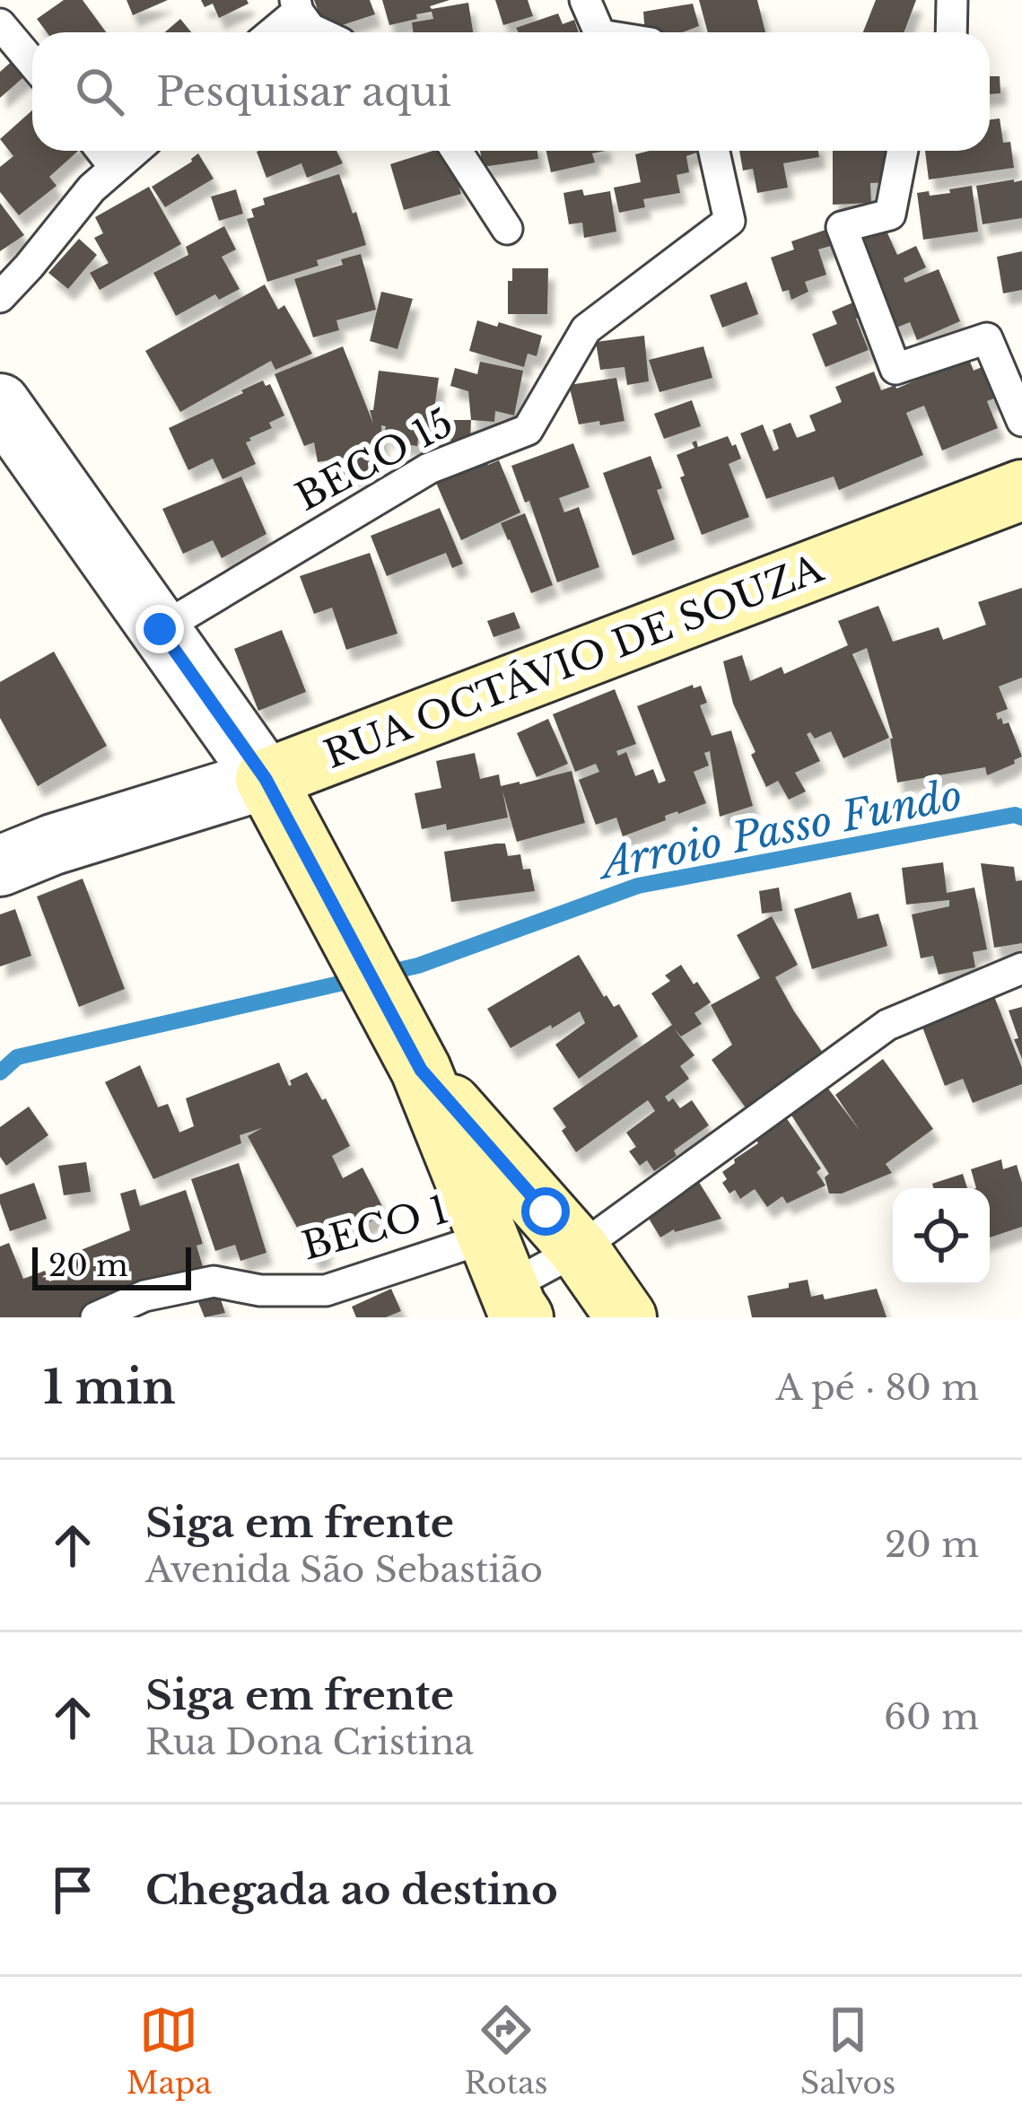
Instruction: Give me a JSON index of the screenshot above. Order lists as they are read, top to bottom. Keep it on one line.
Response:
{"streets":{"street":["RUA OCTÁVIO DE SOUZA"],"lane":["BECO 15","BECO 1"]},"water":["Arroio Passo Fundo"],"scale_bar":"20 m","page":{"search":"Pesquisar aqui","scale":"20 m","heading":["1 min","A pé · 80 m"],"list":[["Siga em frente","Avenida São Sebastião","20 m"],["Siga em frente","Rua Dona Cristina","60 m"],"Chegada ao destino"],"nav":["Mapa","Rotas","Salvos"]}}
